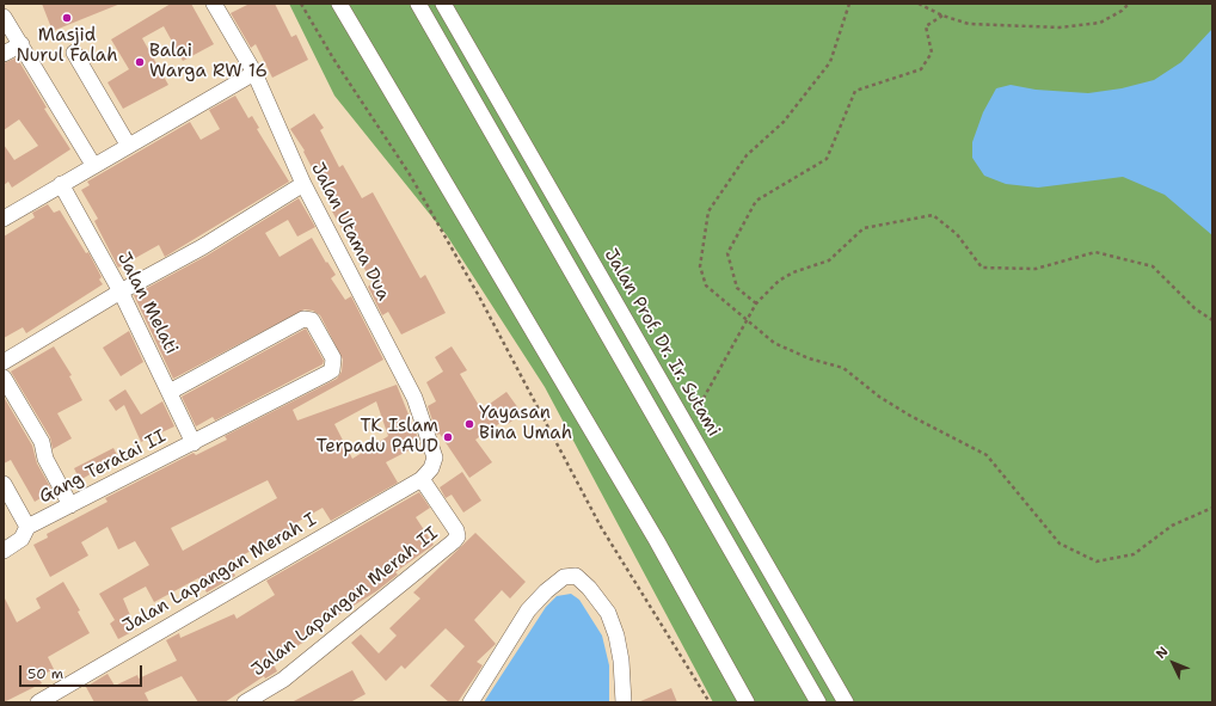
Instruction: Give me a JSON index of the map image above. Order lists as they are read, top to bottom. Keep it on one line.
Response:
{"streets":{"street":["Jalan Utama Dua","Jalan Melati","Jalan Prof. Dr. Ir. Sutami","Gang Teratai II","Jalan Lapangan Merah I","Jalan Lapangan Merah II"]},"crossings":[["Jalan Utama Dua","Jalan Lapangan Merah I"],["Jalan Utama Dua","Jalan Lapangan Merah II"],["Jalan Melati","Gang Teratai II"],["Jalan Lapangan Merah I","Jalan Lapangan Merah II"]],"places":["Masjid Nurul Falah","Balai Warga RW 16","Yayasan Bina Umah","TK Islam Terpadu PAUD"],"scale_bar":"50 m","north":"top left"}
